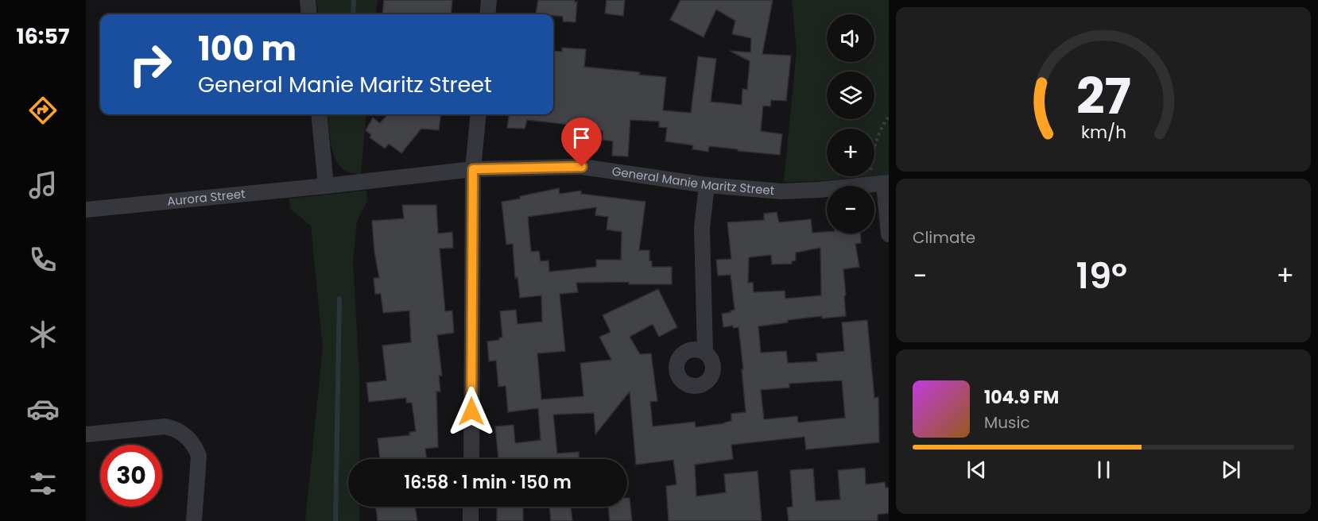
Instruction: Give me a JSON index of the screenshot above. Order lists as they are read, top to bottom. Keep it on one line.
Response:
{"streets":{"street":["General Manie Maritz Street","Aurora Street"]},"crossings":[["General Manie Maritz Street","Aurora Street"]],"page":{"tabs":"16:57","map_buttons":["+","−"],"turn":["100 m","General Manie Maritz Street"],"tile":"Climate","heat":["−","19°","+"],"song":["104.9 FM","Music"],"limit":"30","trip":"16:58 · 1 min · 150 m","gauge":["27","km/h"]}}
